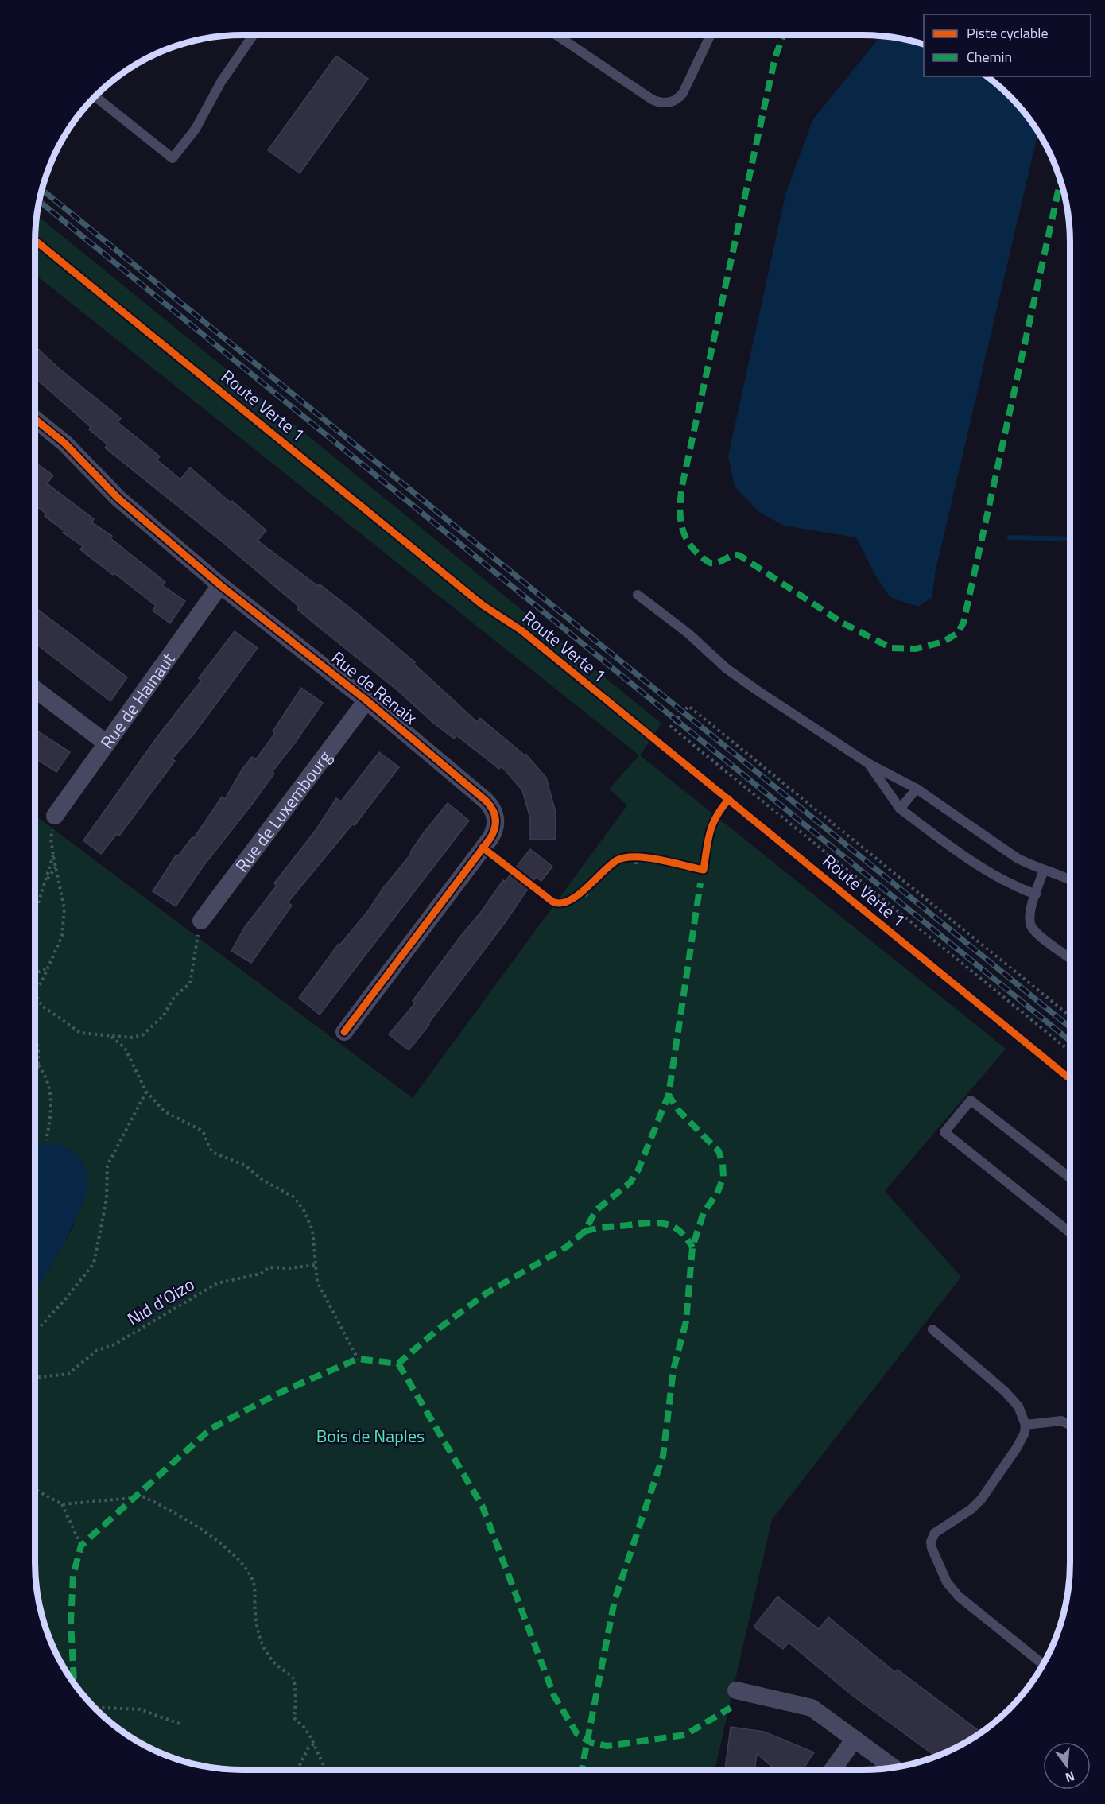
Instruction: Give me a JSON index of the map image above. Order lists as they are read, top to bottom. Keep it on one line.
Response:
{"streets":{"street":["Rue de Renaix","Rue de Hainaut","Rue de Luxembourg"],"path":["Nid d'Oizo"],"cycle path":["Route Verte 1"]},"crossings":[["Rue de Renaix","Rue de Hainaut"],["Rue de Renaix","Rue de Luxembourg"]],"parks":["Bois de Naples"],"legend":["Piste cyclable","Chemin"],"north":"bottom"}
